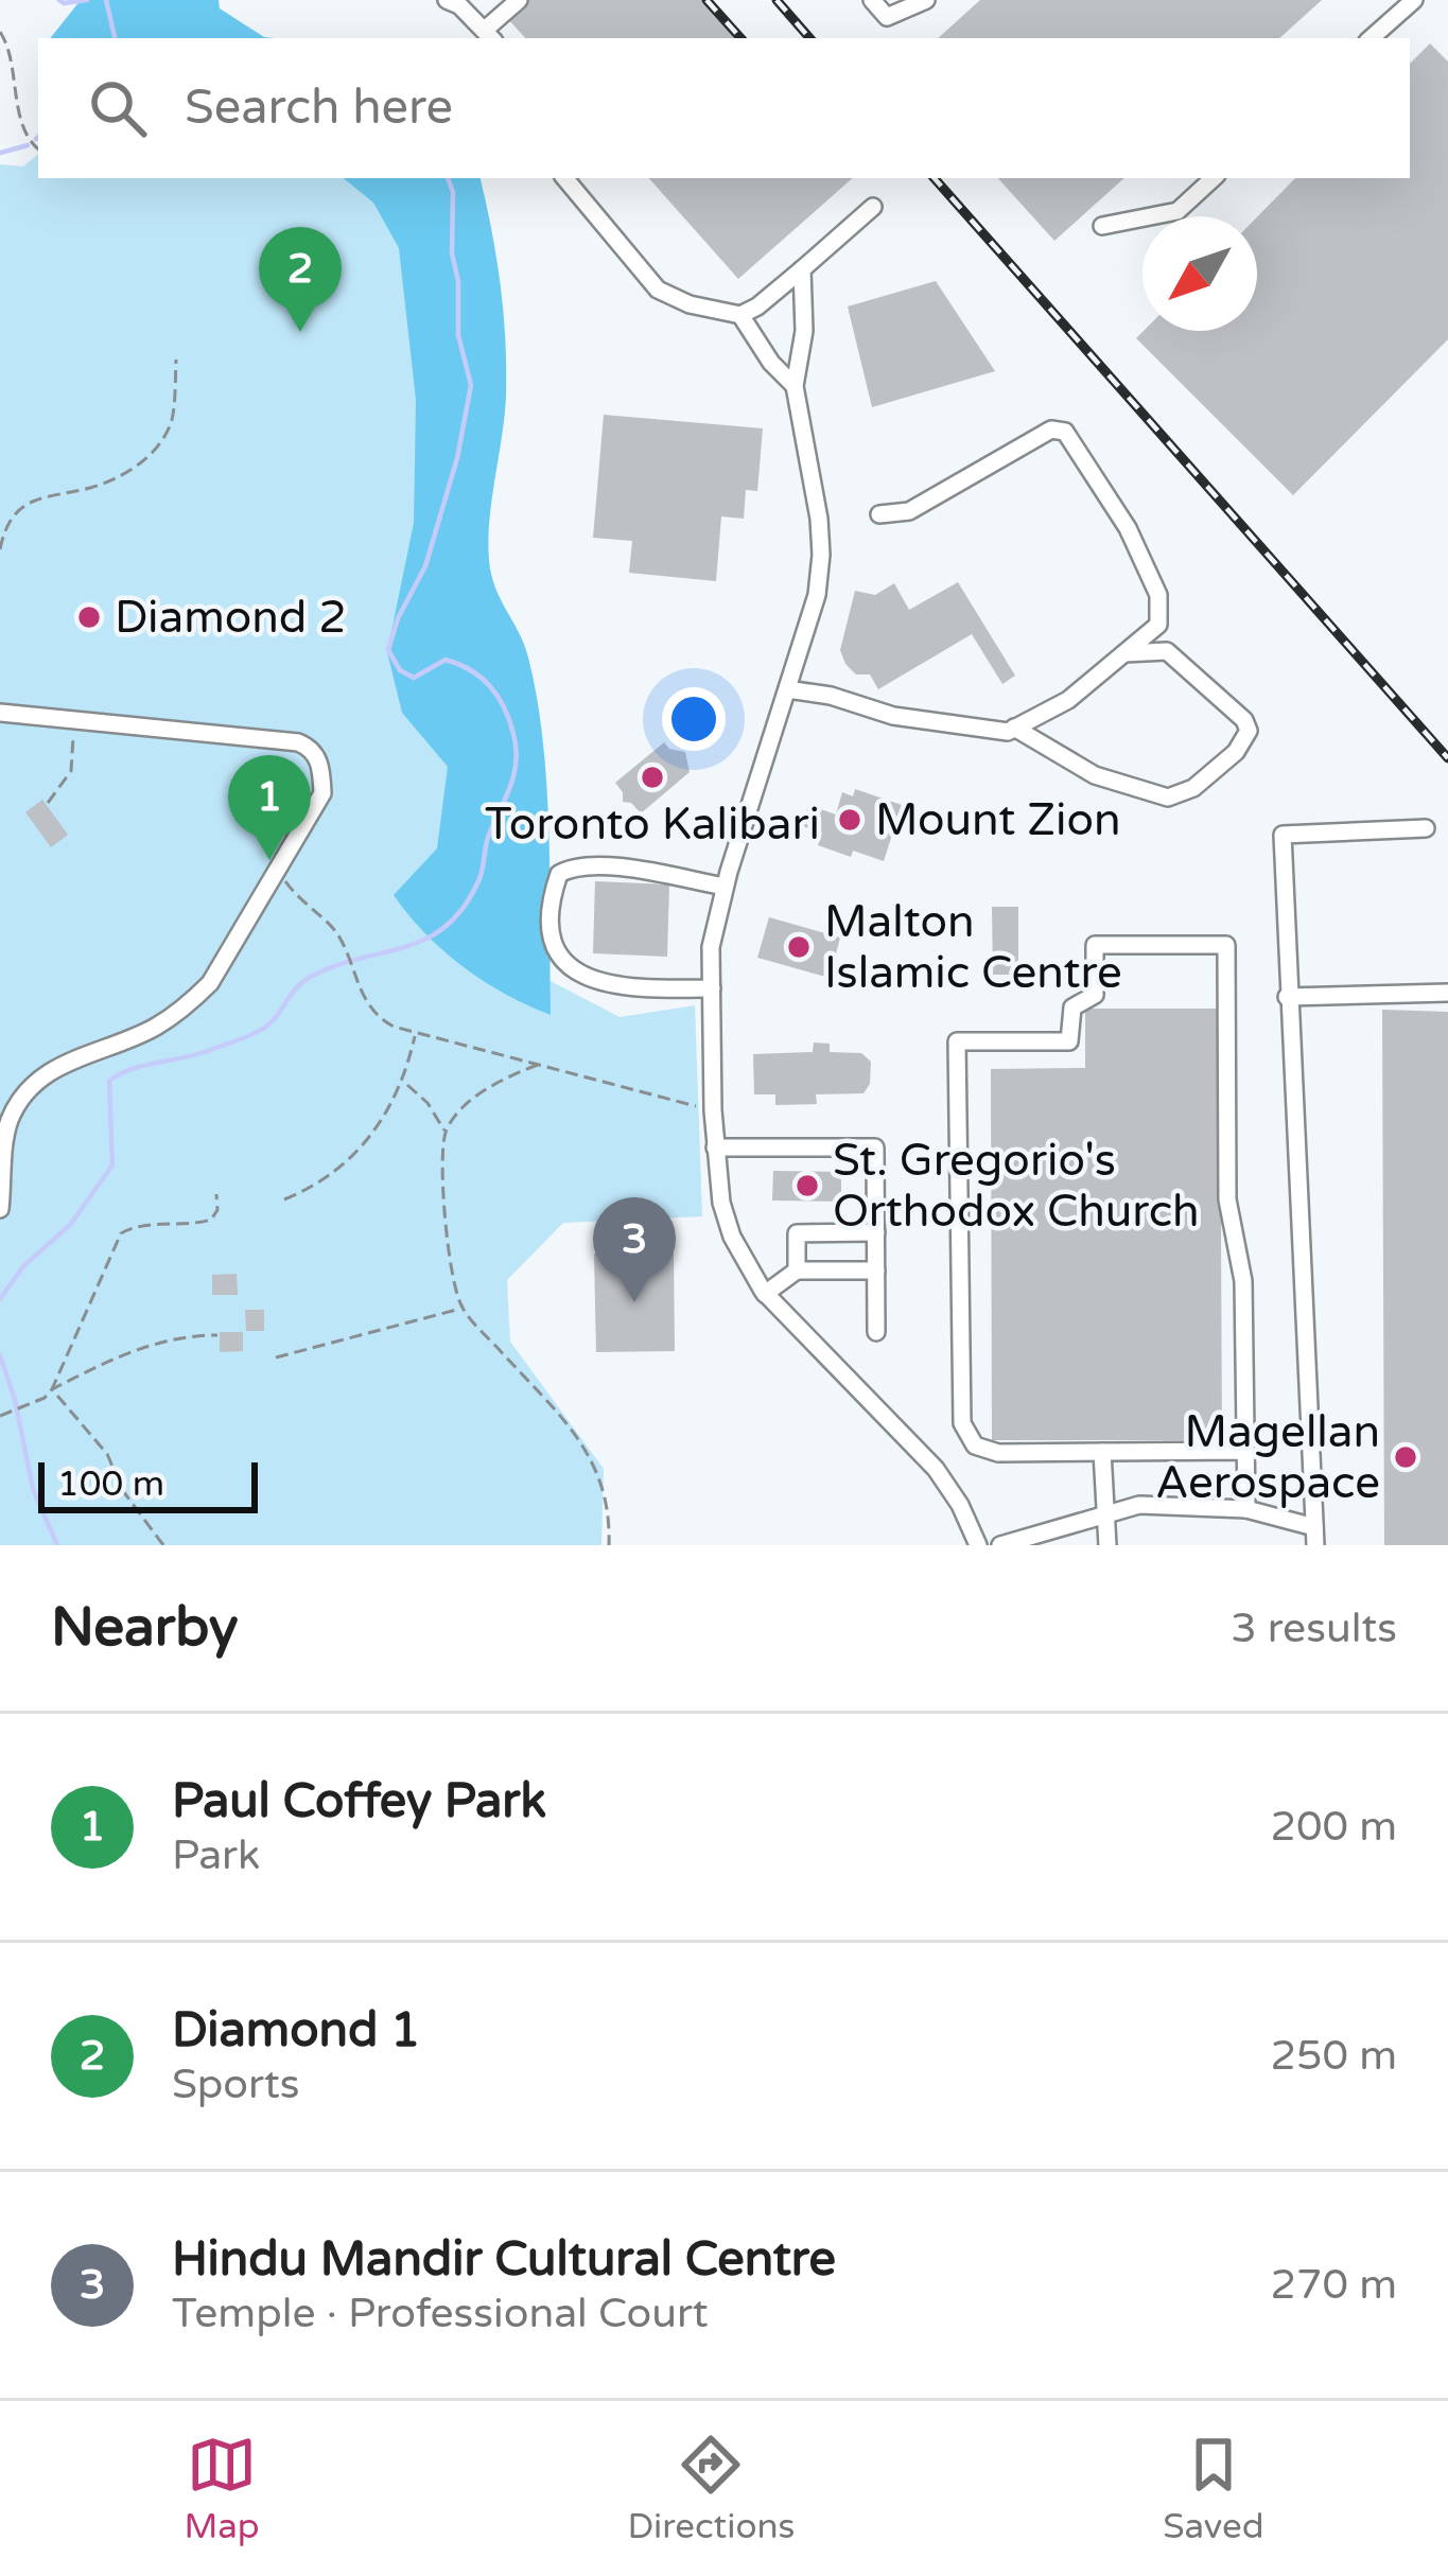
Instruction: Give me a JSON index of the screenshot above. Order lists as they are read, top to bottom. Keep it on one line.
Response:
{"places":["Diamond 2","Toronto Kalibari","Mount Zion","Malton Islamic Centre","St. Gregorio's Orthodox Church","Magellan Aerospace"],"scale_bar":"100 m","north":"bottom left","page":{"search":"Search here","pins":["2","1","3"],"scale":"100 m","heading":["Nearby","3 results"],"list":[{"mark":"1","name":"Paul Coffey Park","note":"Park","value":"200 m"},{"mark":"2","name":"Diamond 1","note":"Sports","value":"250 m"},{"mark":"3","name":"Hindu Mandir Cultural Centre","note":"Temple · Professional Court","value":"270 m"}],"nav":["Map","Directions","Saved"]}}
